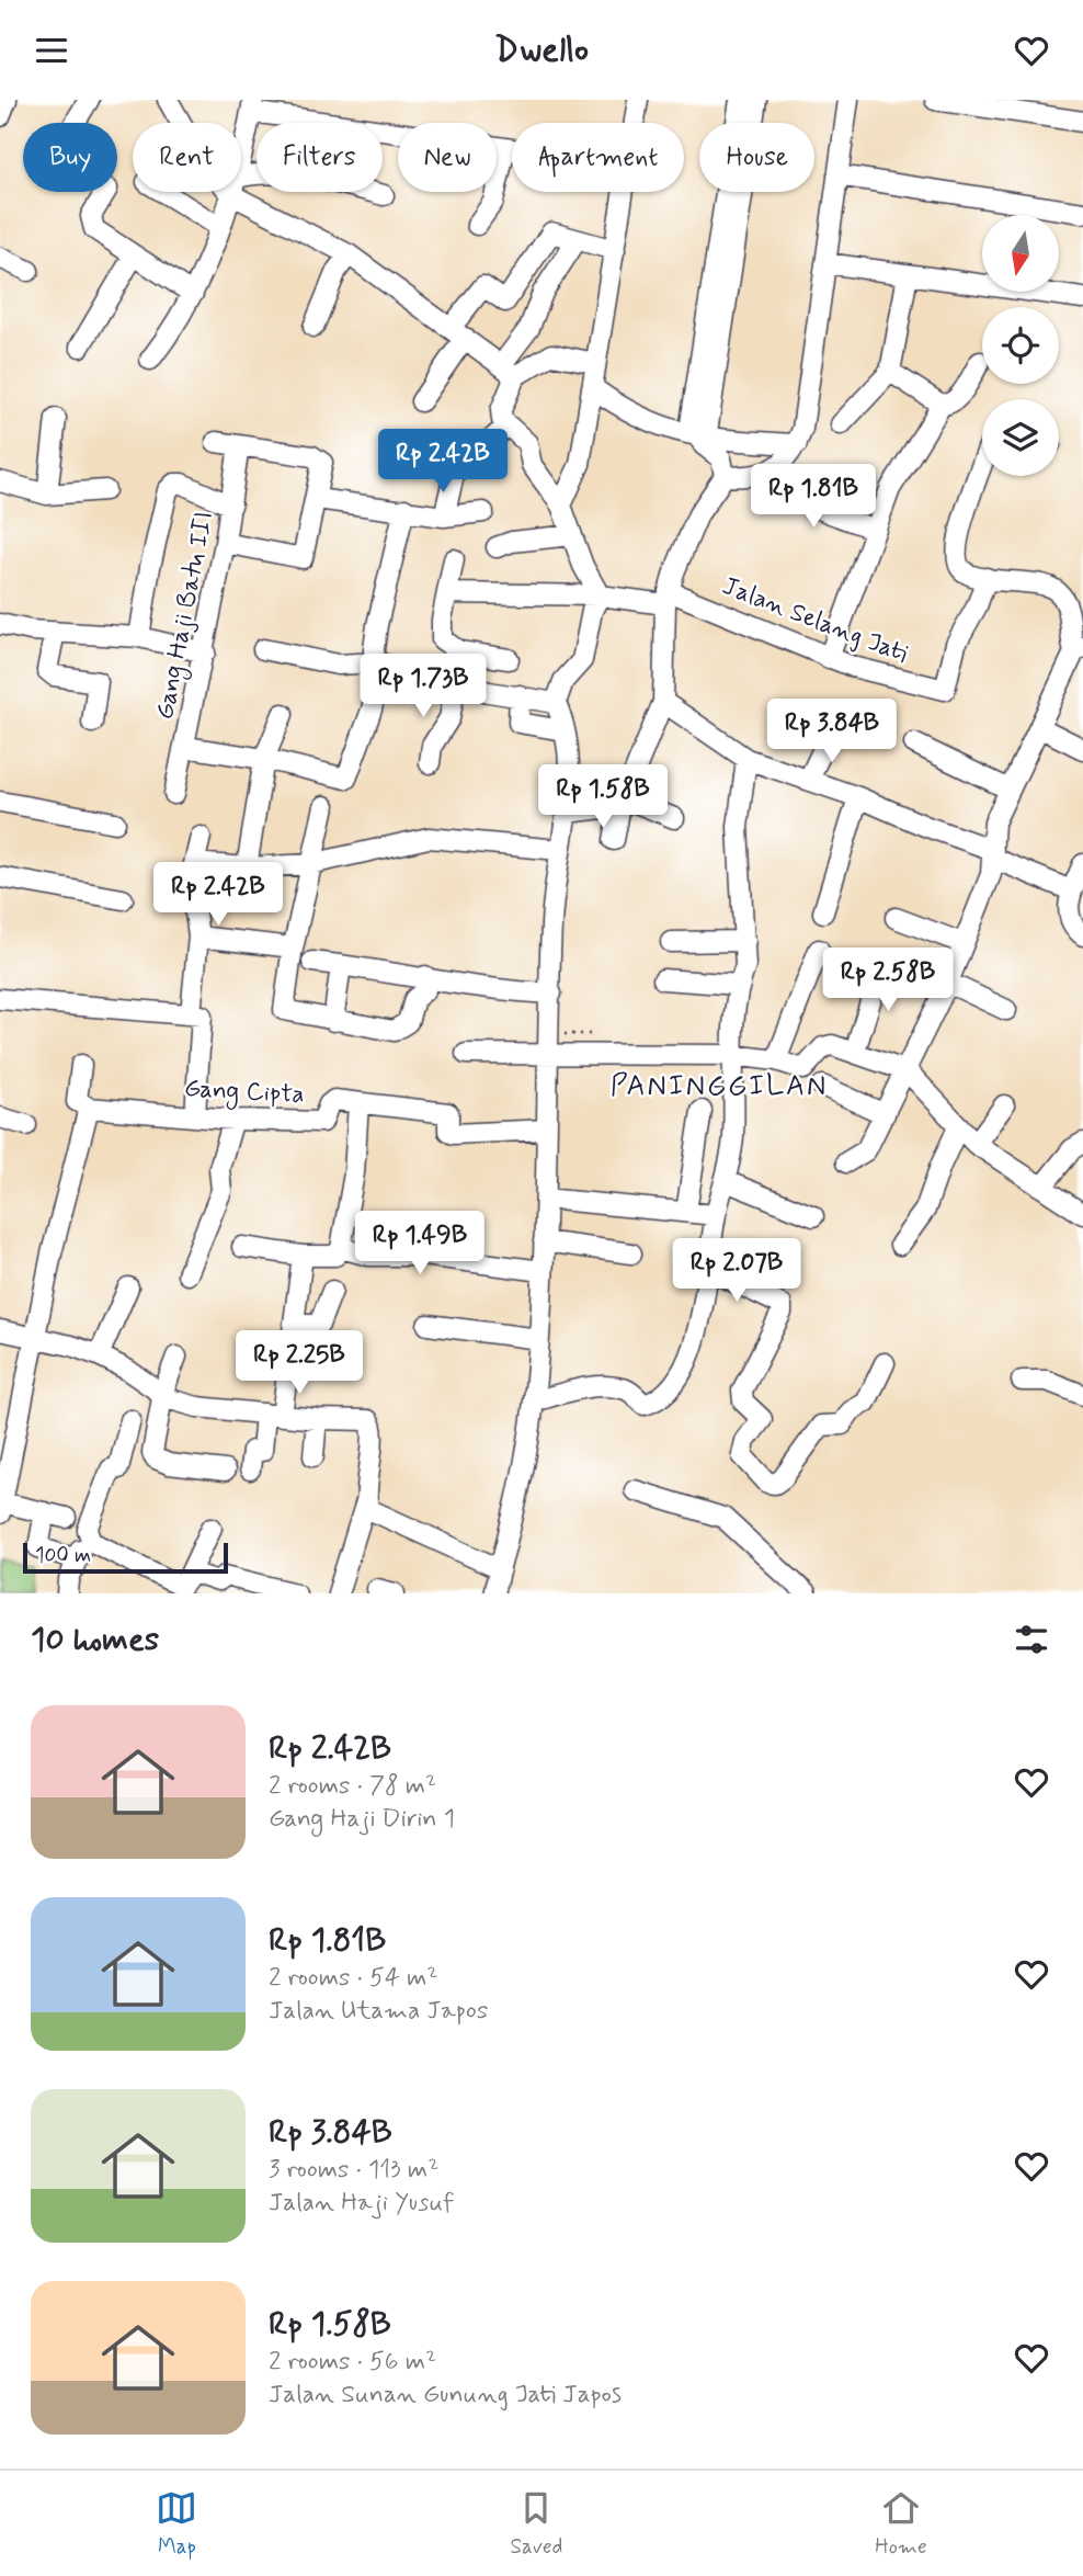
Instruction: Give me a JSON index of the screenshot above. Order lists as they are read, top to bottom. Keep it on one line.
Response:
{"streets":{"street":["Gang Haji Batu III","Jalan Selang Jati","Gang Cipta"]},"districts":["PANINGGILAN"],"scale_bar":"100 m","north":"bottom","page":{"header":"Dwello","chip":["Buy","Rent","Filters","New","Apartment","House"],"price":["Rp 2.42B","Rp 1.81B","Rp 1.73B","Rp 3.84B","Rp 1.58B","Rp 2.42B","Rp 2.58B","Rp 1.49B","Rp 2.07B","Rp 2.25B"],"scale":"100 m","heading":"10 homes","list":[{"name":"Rp 2.42B","note":"2 rooms · 78 m² · Gang Haji Dirin 1"},{"name":"Rp 1.81B","note":"2 rooms · 54 m² · Jalan Utama Japos"},{"name":"Rp 3.84B","note":"3 rooms · 113 m² · Jalan Haji Yusuf"},{"name":"Rp 1.58B","note":"2 rooms · 56 m² · Jalan Sunan Gunung Jati Japos"}],"tabs":["Map","Saved","Home"]}}
